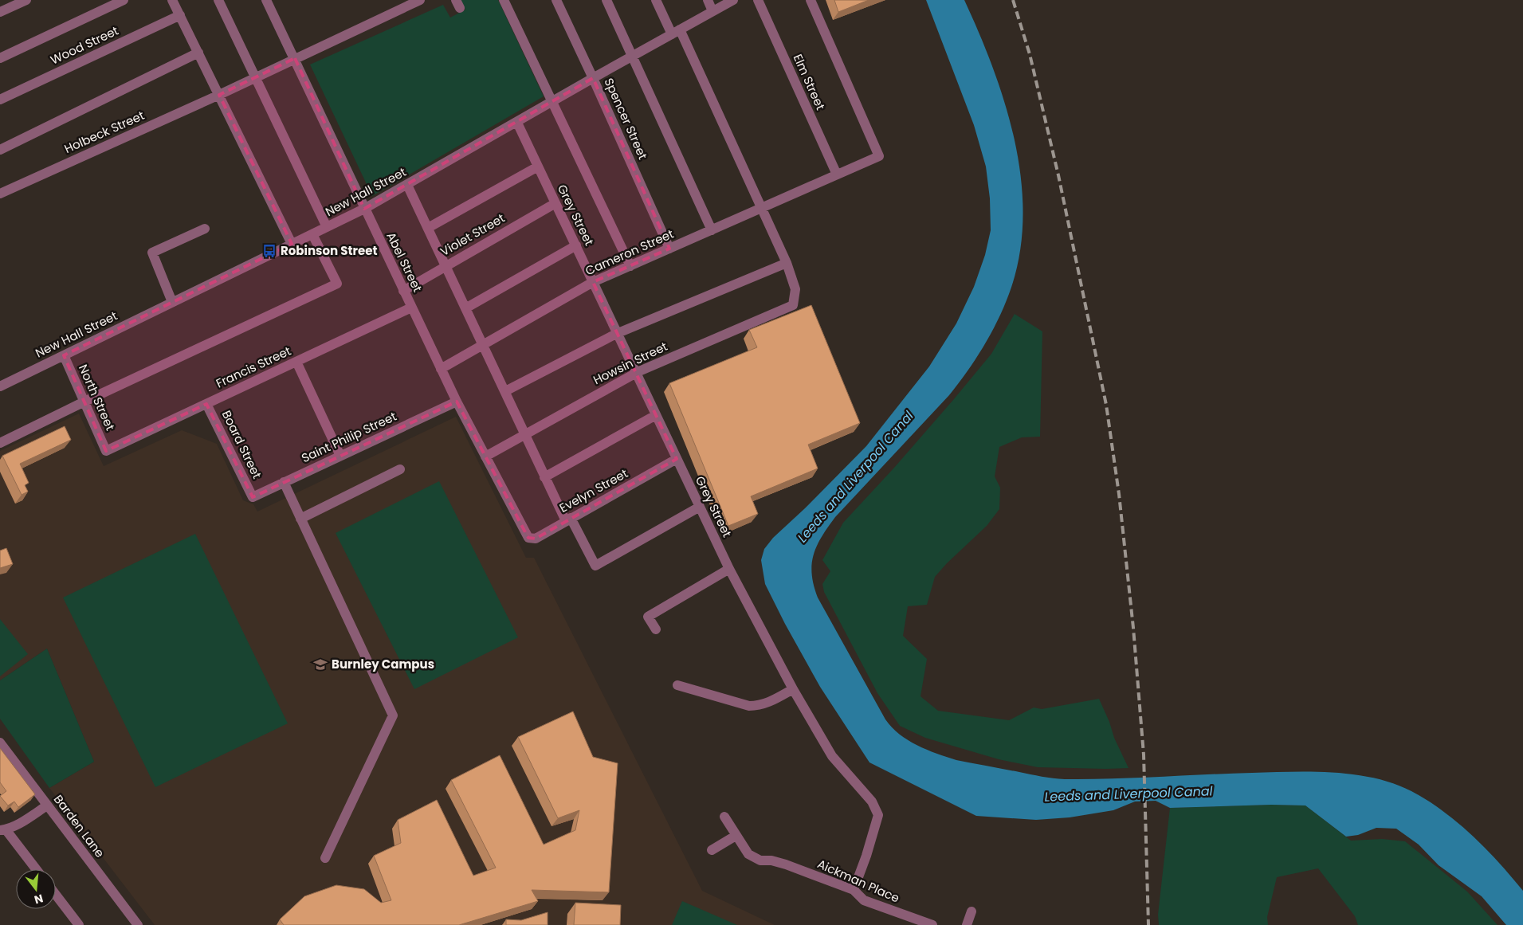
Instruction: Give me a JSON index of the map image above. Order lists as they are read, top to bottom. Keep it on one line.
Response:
{"streets":{"street":["Wood Street","Elm Street","Spencer Street","Holbeck Street","New Hall Street","Grey Street","Violet Street","Cameron Street","Abel Street","Howsin Street","Francis Street","North Street","Saint Philip Street","Board Street","Evelyn Street","Barden Lane","Aickman Place"]},"crossings":[["Elm Street","Cameron Street"],["Spencer Street","New Hall Street"],["Spencer Street","Cameron Street"],["Holbeck Street","Abel Street"],["New Hall Street","Grey Street"],["New Hall Street","Abel Street"],["New Hall Street","North Street"],["Grey Street","Violet Street"],["Grey Street","Cameron Street"],["Grey Street","Howsin Street"],["Grey Street","Evelyn Street"],["Grey Street","Aickman Place"],["Violet Street","Abel Street"],["Cameron Street","Abel Street"],["Abel Street","Howsin Street"],["Abel Street","Francis Street"],["Abel Street","Saint Philip Street"],["Abel Street","Evelyn Street"],["Francis Street","North Street"],["Francis Street","Board Street"],["Saint Philip Street","Board Street"]],"water":["Leeds and Liverpool Canal"],"places":{"bus stop":["Robinson Street"],"school or university":["Burnley Campus"]},"north":"bottom"}
